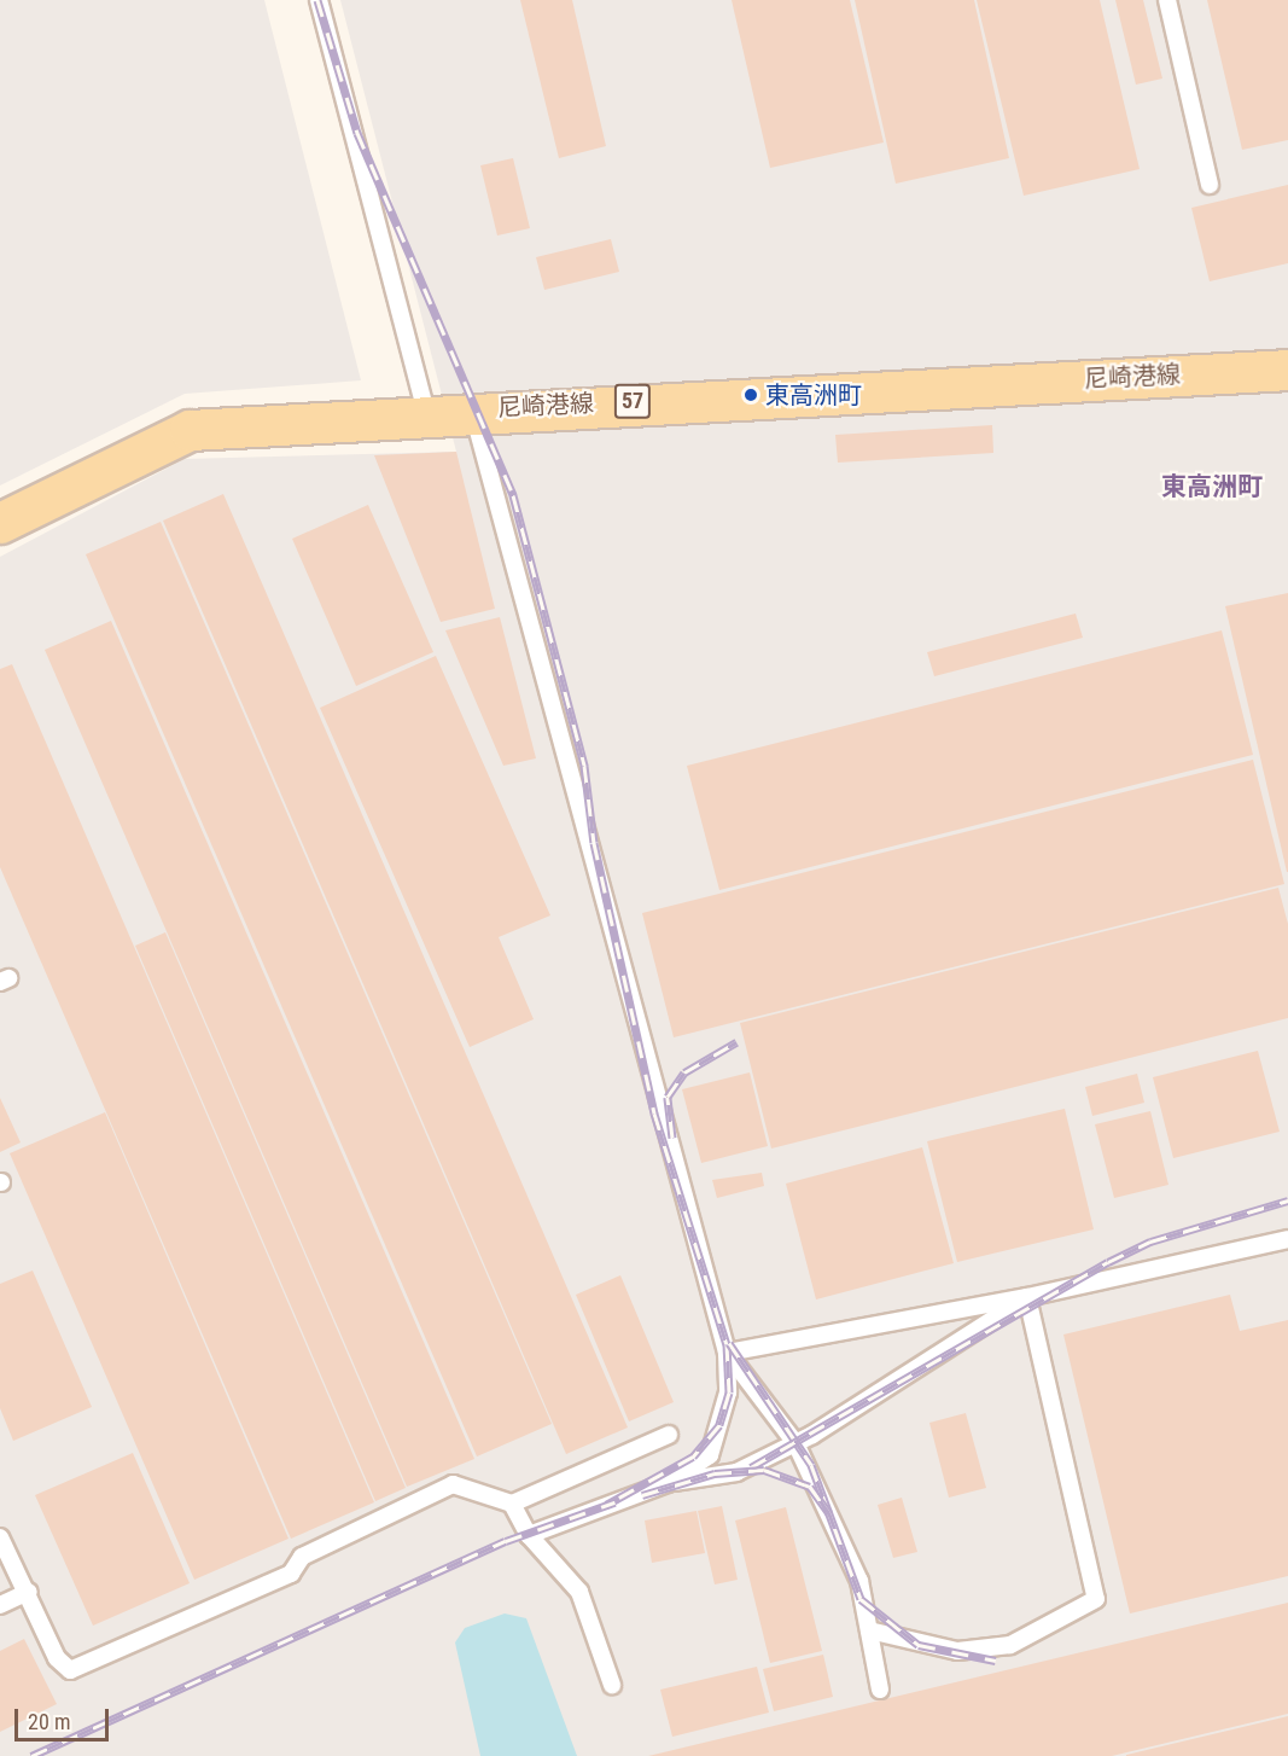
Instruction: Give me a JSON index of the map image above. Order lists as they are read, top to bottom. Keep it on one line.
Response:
{"streets":{"main road":["尼崎港線","57"]},"districts":["東高洲町"],"places":["東高洲町"],"scale_bar":"20 m"}
